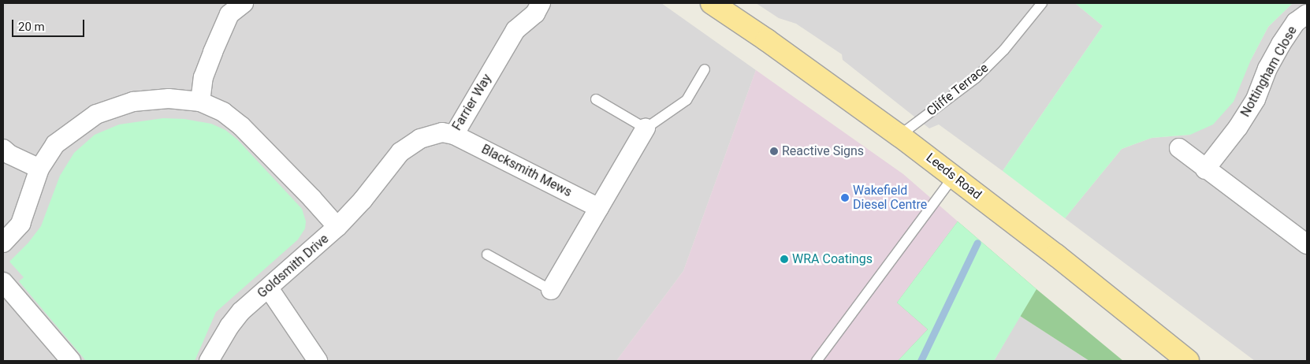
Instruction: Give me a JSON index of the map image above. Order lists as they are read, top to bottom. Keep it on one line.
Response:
{"streets":{"main road":["Leeds Road"],"street":["Nottingham Close","Farrier Way","Blacksmith Mews","Goldsmith Drive"],"lane":["Cliffe Terrace"]},"crossings":[["Cliffe Terrace","Leeds Road"],["Farrier Way","Blacksmith Mews"],["Farrier Way","Goldsmith Drive"]],"places":["Reactive Signs","Wakefield Diesel Centre","WRA Coatings"],"scale_bar":"20 m"}
